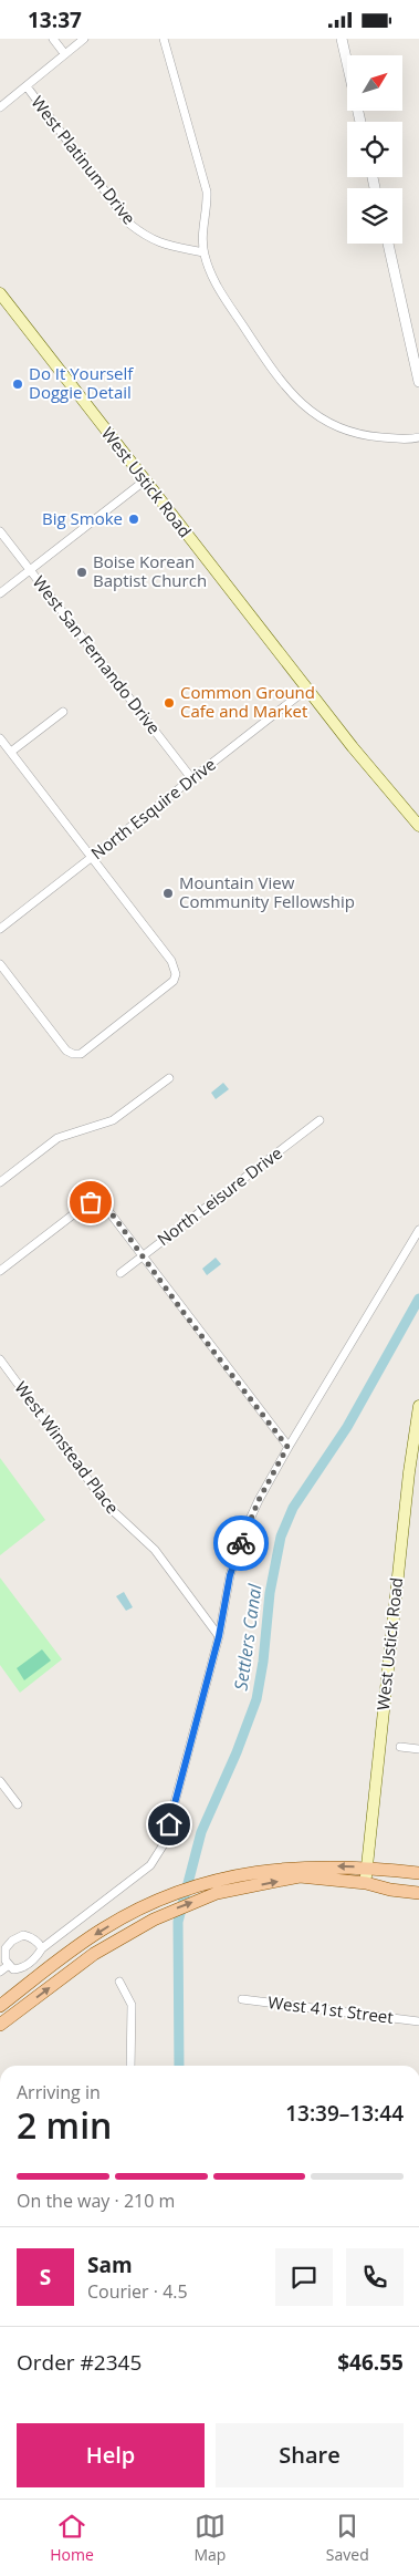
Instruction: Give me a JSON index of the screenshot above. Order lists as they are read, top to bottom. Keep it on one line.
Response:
{"streets":{"main road":["West Ustick Road"],"street":["West Platinum Drive","West San Fernando Drive","North Esquire Drive","North Leisure Drive","West Winstead Place","West 41st Street"]},"crossings":[["West Ustick Road","North Esquire Drive"],["West San Fernando Drive","North Esquire Drive"]],"water":["Settlers Canal"],"places":["Do It Yourself Doggie Detail","Big Smoke","Boise Korean Baptist Church","Common Ground Cafe and Market","Mountain View Community Fellowship"],"north":"top right","page":{"status":"13:37","heading":["2 min","Arriving in","13:39–13:44"],"panel":["Sam","Courier · 4.5","Order #2345","$46.55"],"bar":"On the way · 210 m","round":"S","buttons":["Help","Share"],"tabs":["Home","Map","Saved"]}}
